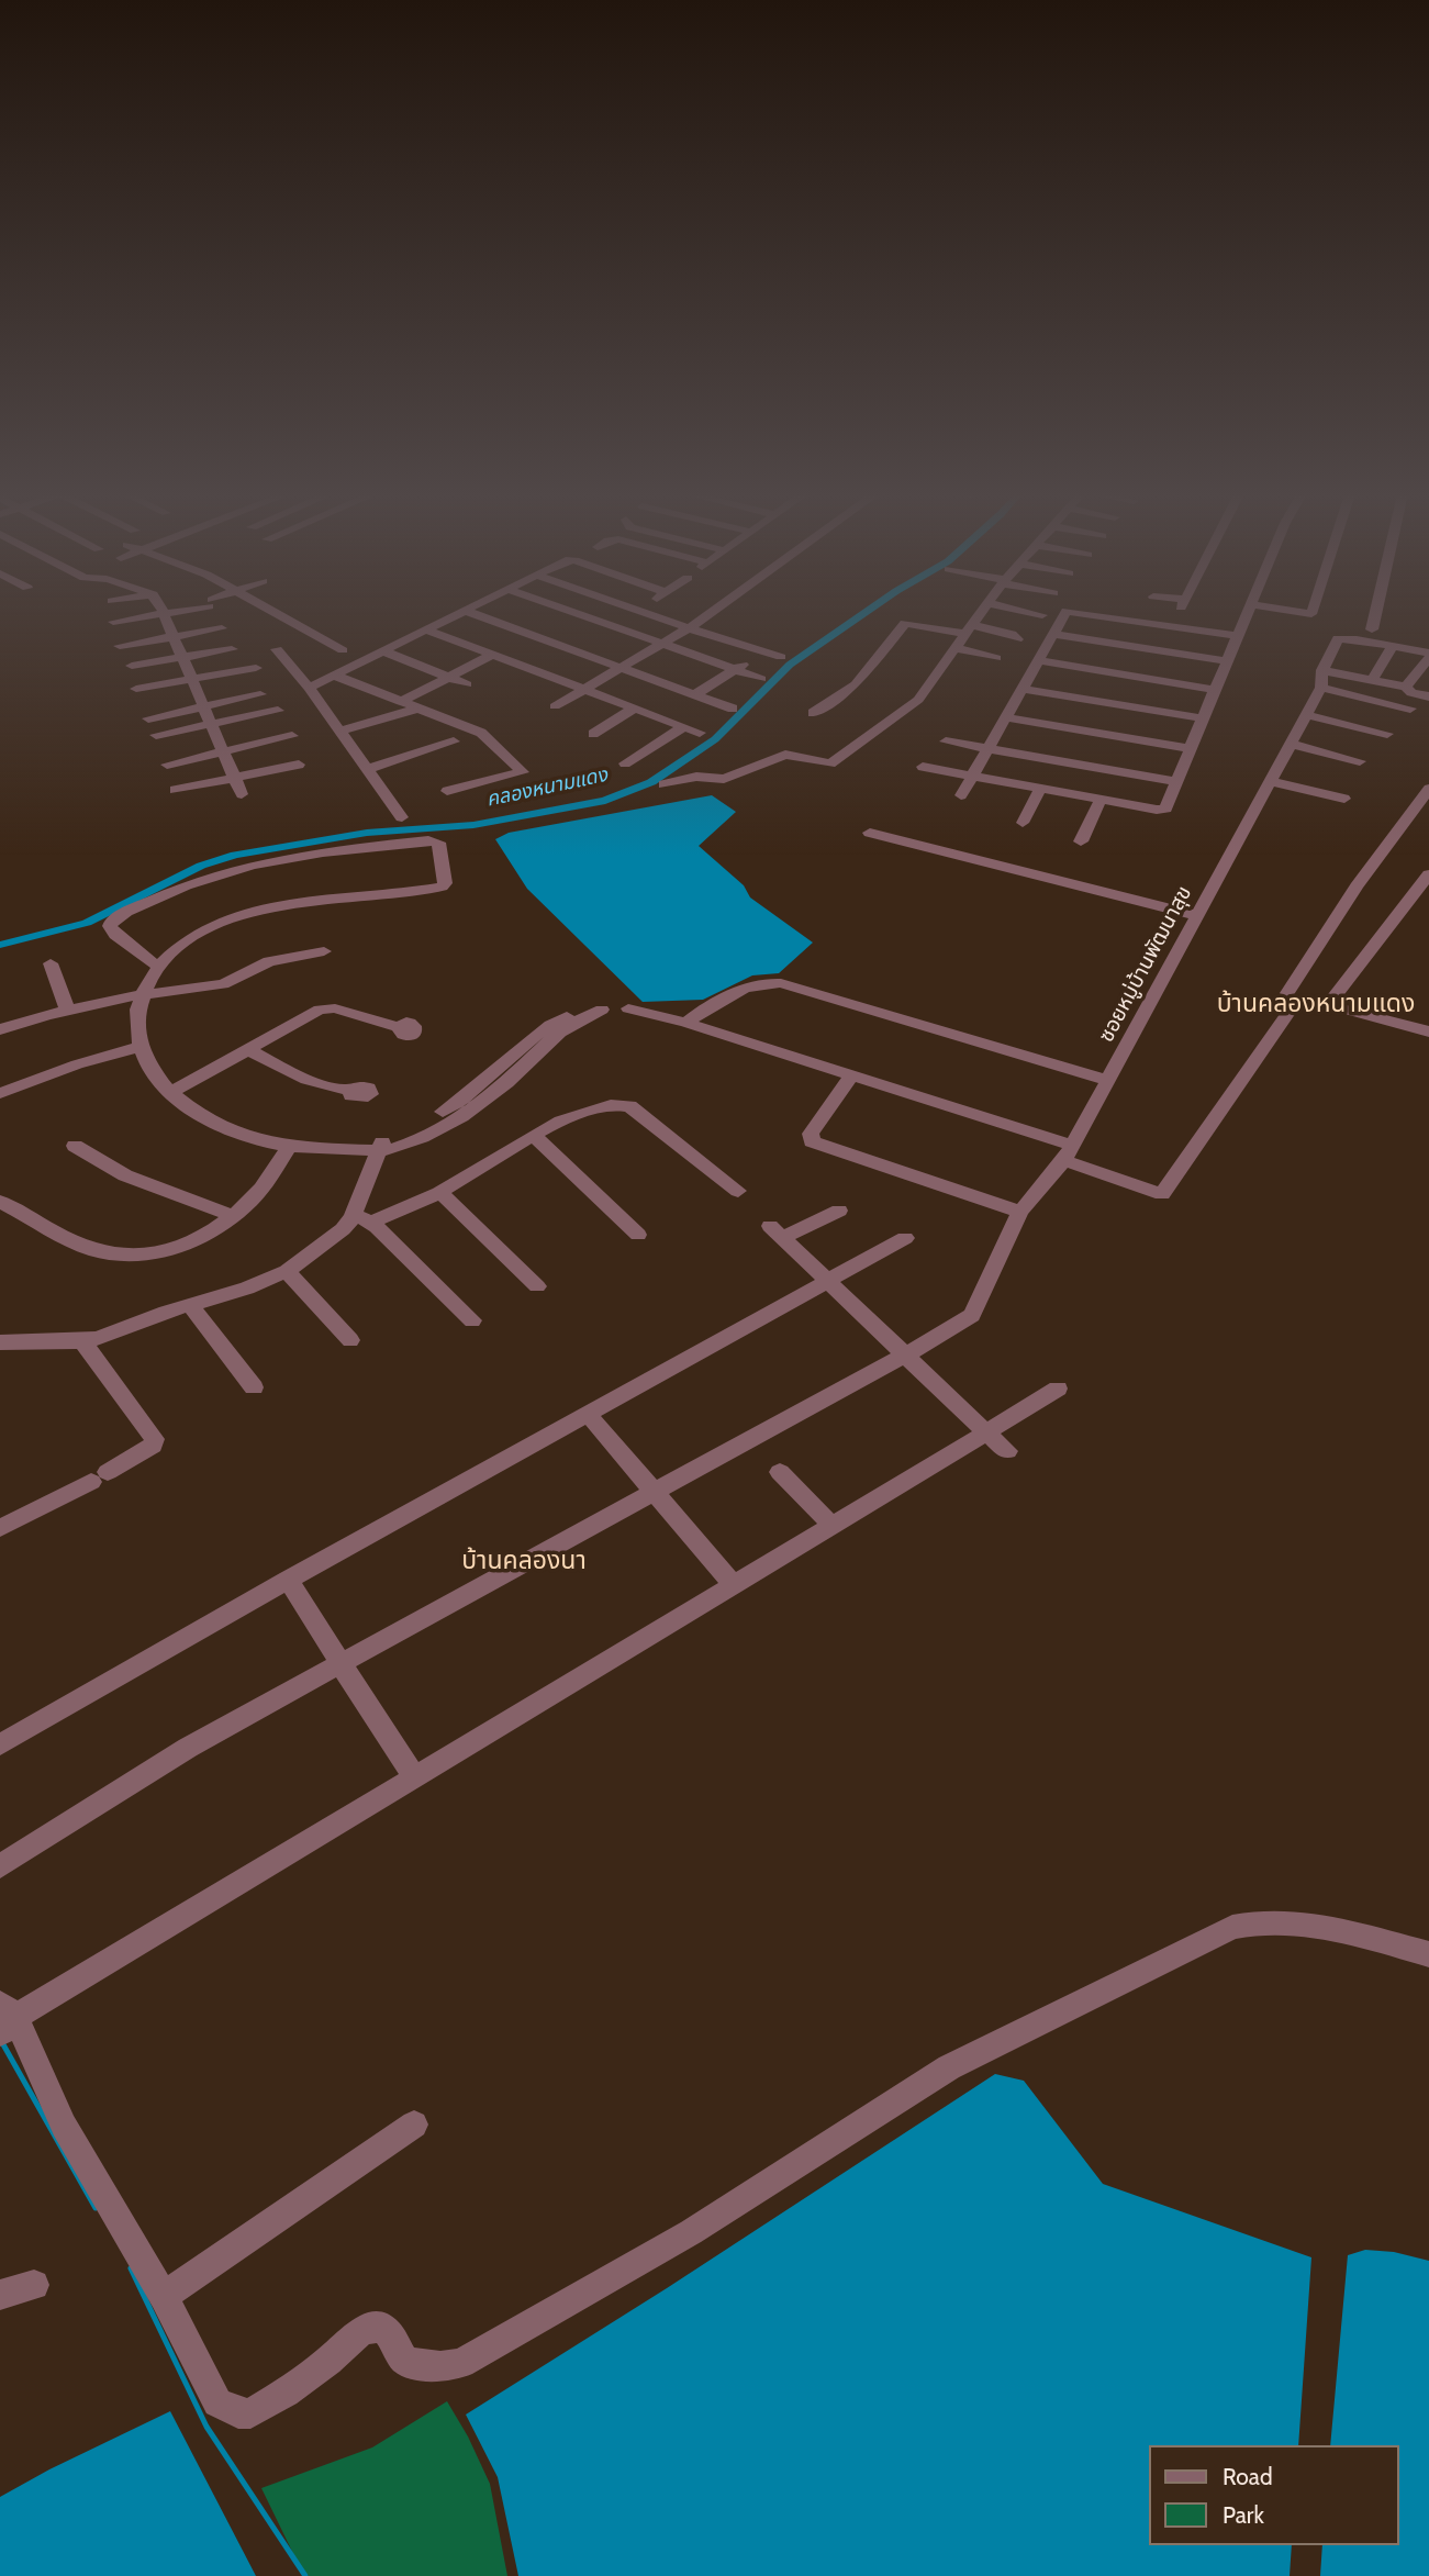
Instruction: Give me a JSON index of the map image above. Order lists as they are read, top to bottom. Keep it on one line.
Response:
{"streets":{"street":["ซอยหมู่บ้านพัฒนาสุข"]},"districts":["บ้านคลองหนามแดง","บ้านคลองนา"],"water":["คลองหนามแดง"],"legend":["Road","Park"]}
